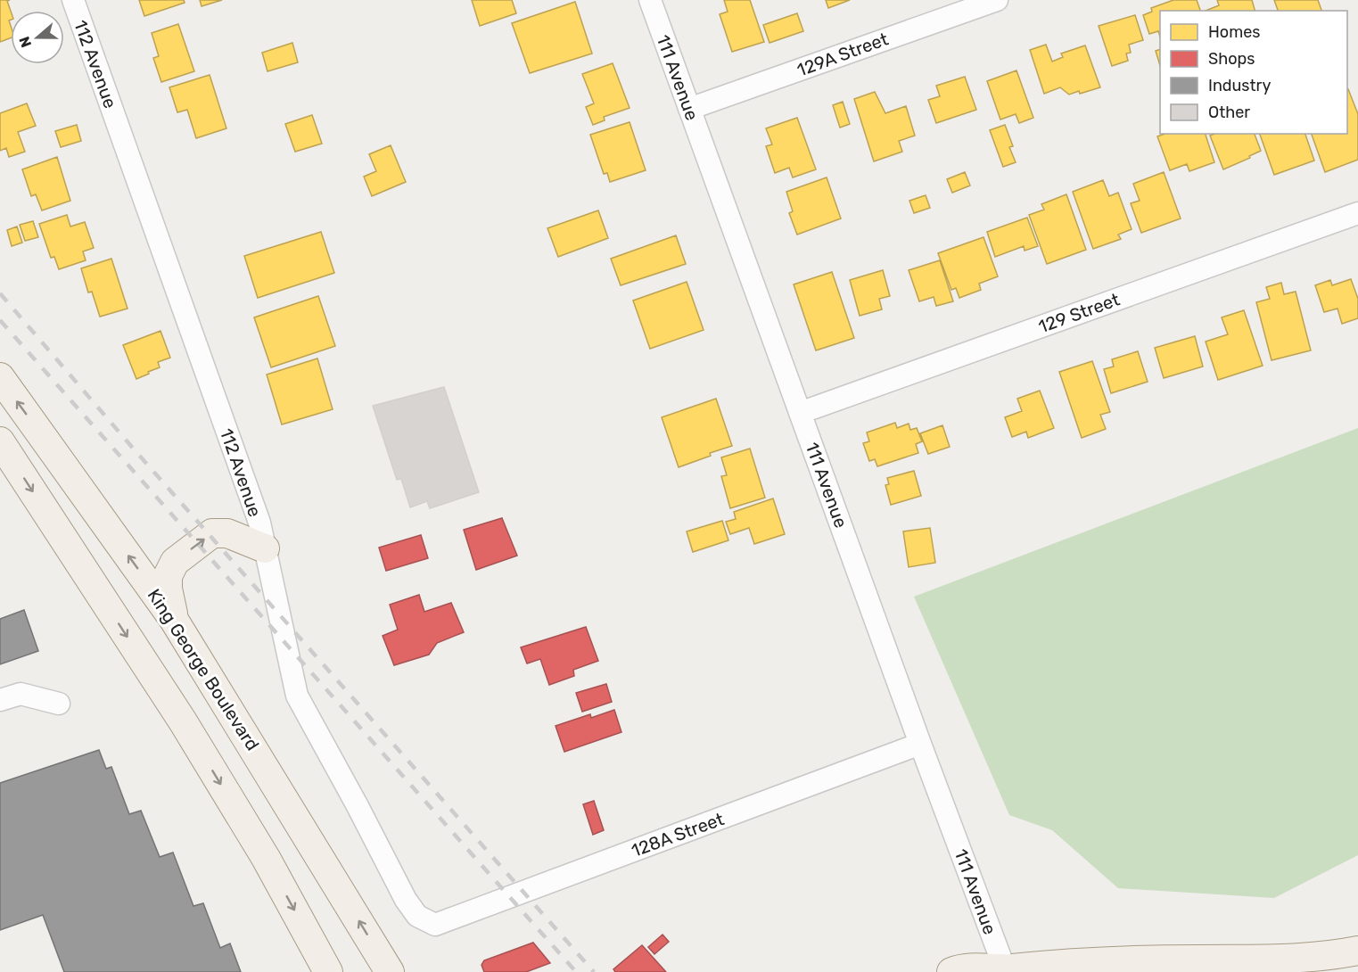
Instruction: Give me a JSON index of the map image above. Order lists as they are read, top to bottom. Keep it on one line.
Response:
{"streets":{"main road":["King George Boulevard"],"street":["129A Street","112 Avenue","111 Avenue","129 Street","128A Street"]},"crossings":[["129A Street","111 Avenue"],["112 Avenue","128A Street"],["111 Avenue","129 Street"],["111 Avenue","128A Street"]],"legend":["Homes","Shops","Industry","Other"],"north":"left"}
